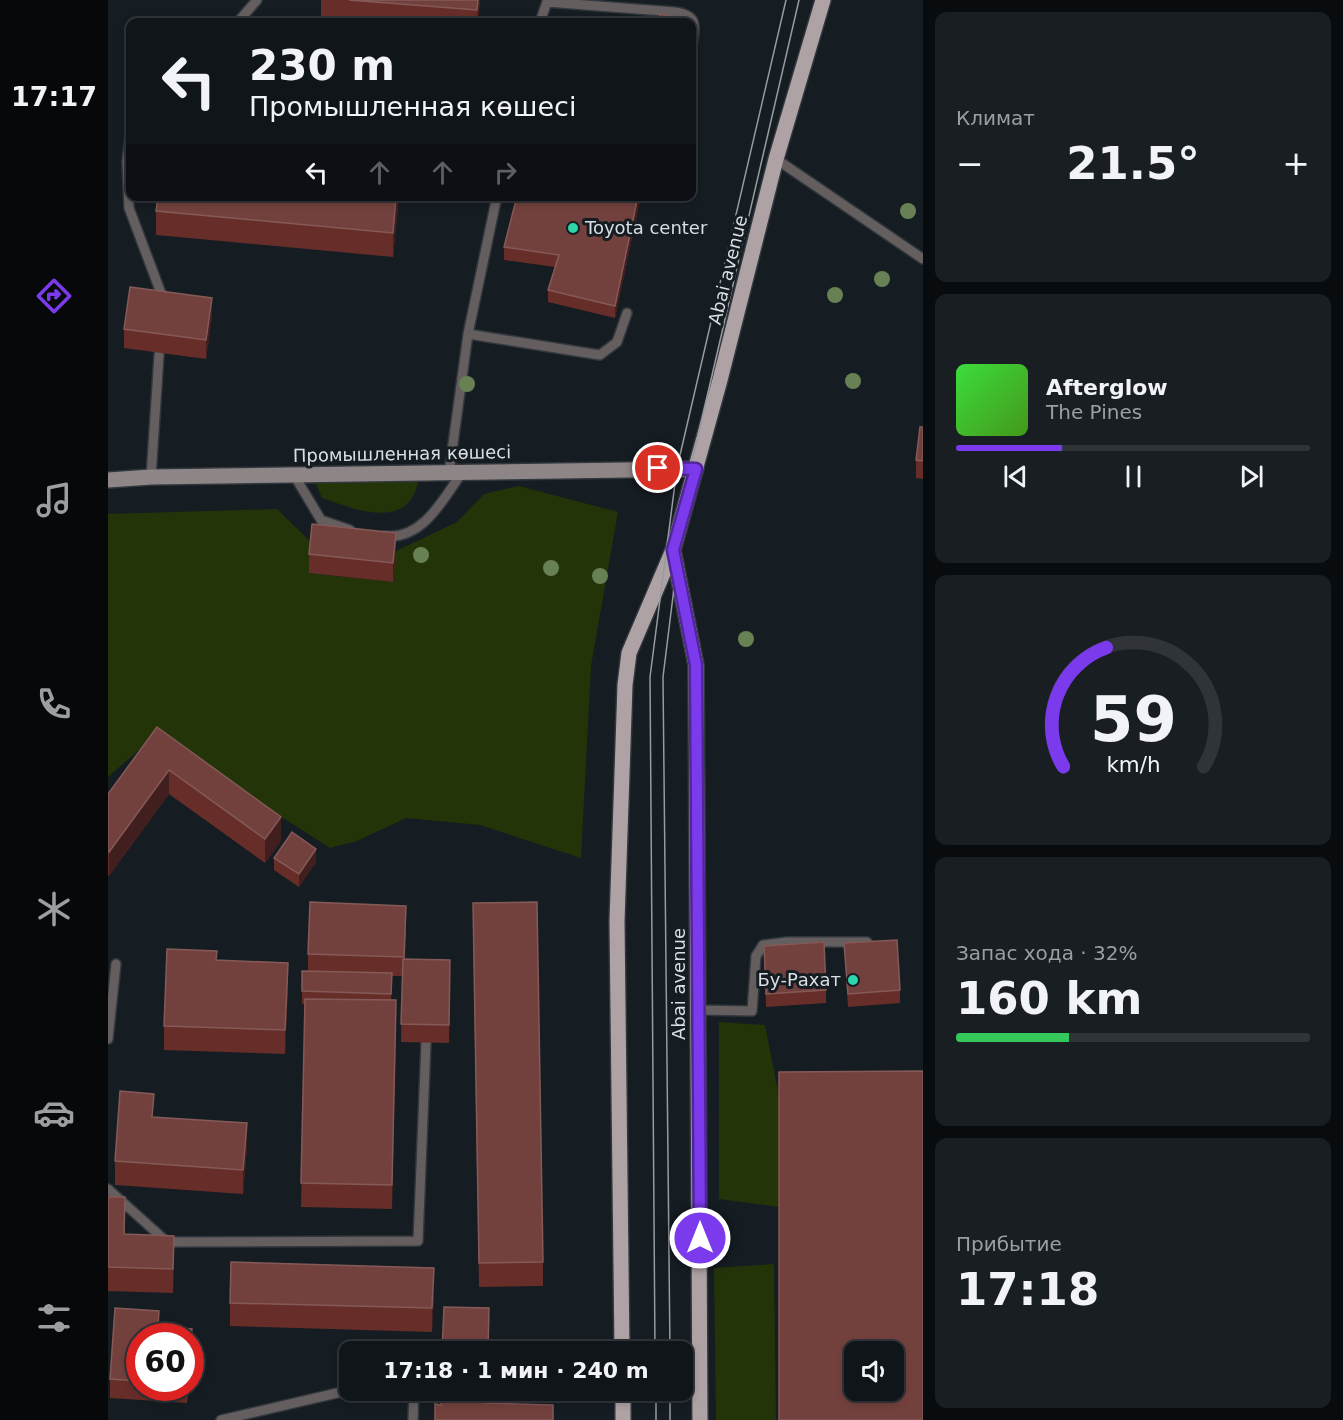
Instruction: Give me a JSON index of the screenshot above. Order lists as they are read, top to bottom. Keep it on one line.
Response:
{"streets":{"main road":["Abai avenue","Промышленная көшесі"]},"crossings":[["Abai avenue","Промышленная көшесі"]],"places":["Toyota center","Бу-Рахат"],"page":{"tabs":"17:17","tile":["Климат",["Запас хода · 32%","160 km"],["Прибытие","17:18"]],"turn":["230 m","Промышленная көшесі"],"heat":["−","21.5°","+"],"song":["Afterglow","The Pines"],"limit":"60","trip":"17:18 · 1 мин · 240 m","gauge":["59","km/h"]}}
